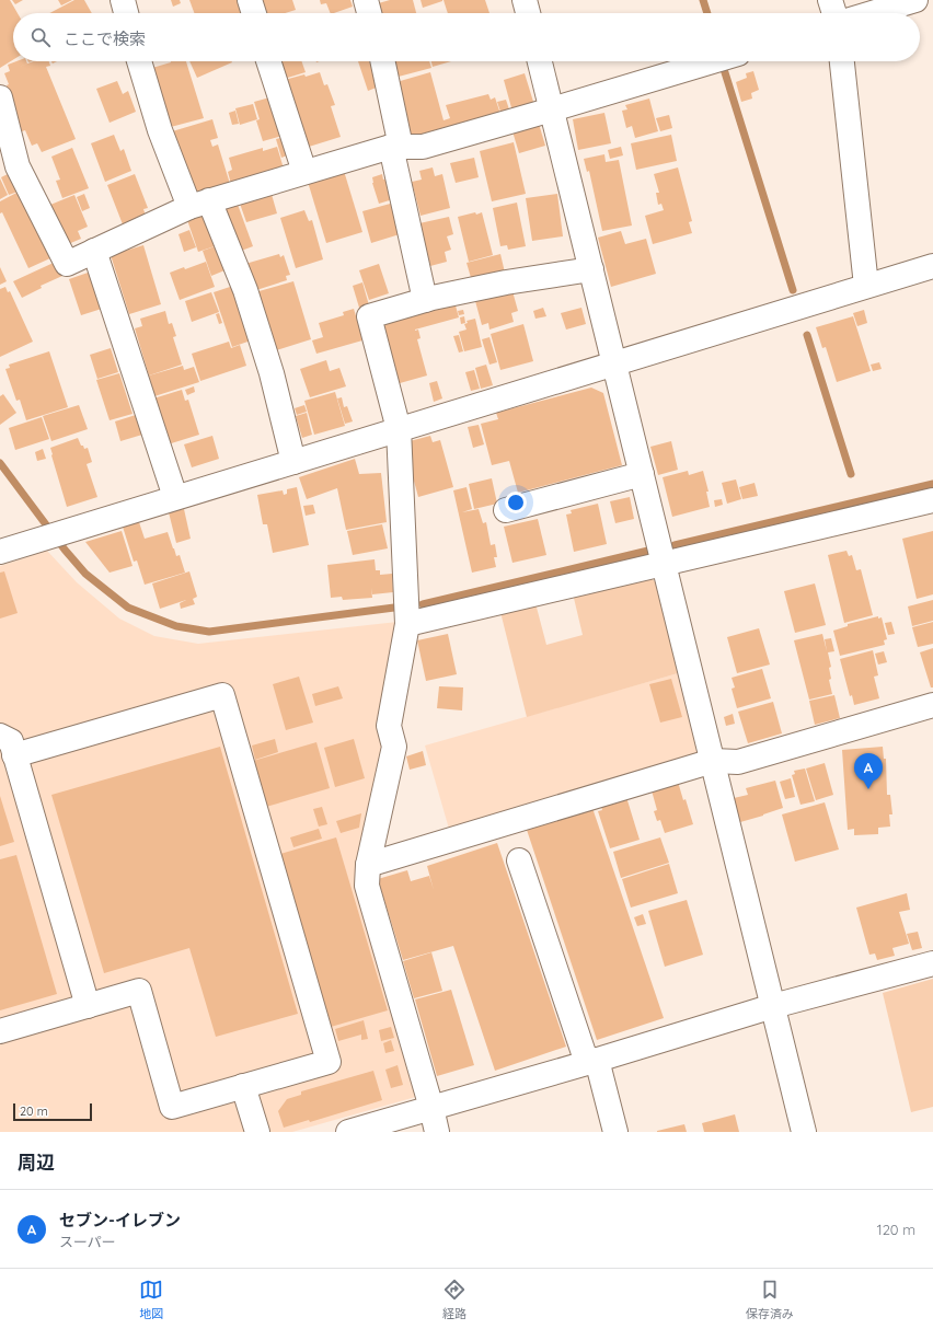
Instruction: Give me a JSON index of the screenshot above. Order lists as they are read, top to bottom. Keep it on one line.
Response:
{"scale_bar":"20 m","page":{"search":"ここで検索","pins":"A","scale":"20 m","heading":"周辺","list":[{"mark":"A","name":"セブン-イレブン","note":"スーパー","value":"120 m"}],"nav":["地図","経路","保存済み"]}}
